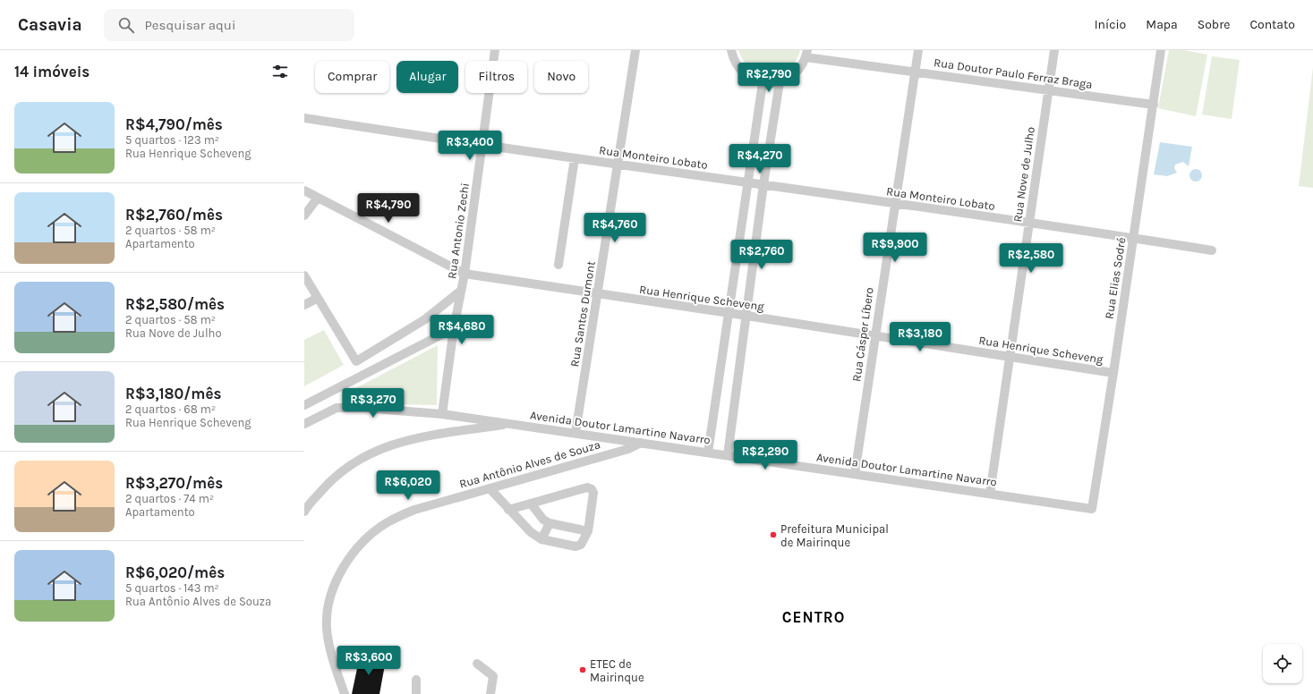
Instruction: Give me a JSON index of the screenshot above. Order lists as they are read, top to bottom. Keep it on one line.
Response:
{"streets":{"street":["Rua Doutor Paulo Ferraz Braga","Rua Monteiro Lobato","Rua Nove de Julho","Rua Antonio Zechi","Rua Elias Sodré","Rua Henrique Scheveng","Rua Santos Dumont","Rua Cásper Líbero","Avenida Doutor Lamartine Navarro","Rua Antônio Alves de Souza"]},"crossings":[["Rua Doutor Paulo Ferraz Braga","Rua Nove de Julho"],["Rua Doutor Paulo Ferraz Braga","Rua Elias Sodré"],["Rua Doutor Paulo Ferraz Braga","Rua Cásper Líbero"],["Rua Monteiro Lobato","Rua Nove de Julho"],["Rua Monteiro Lobato","Rua Antonio Zechi"],["Rua Monteiro Lobato","Rua Elias Sodré"],["Rua Monteiro Lobato","Rua Santos Dumont"],["Rua Monteiro Lobato","Rua Cásper Líbero"],["Rua Nove de Julho","Rua Henrique Scheveng"],["Rua Nove de Julho","Avenida Doutor Lamartine Navarro"],["Rua Antonio Zechi","Rua Henrique Scheveng"],["Rua Antonio Zechi","Avenida Doutor Lamartine Navarro"],["Rua Elias Sodré","Rua Henrique Scheveng"],["Rua Elias Sodré","Avenida Doutor Lamartine Navarro"],["Rua Henrique Scheveng","Rua Santos Dumont"],["Rua Henrique Scheveng","Rua Cásper Líbero"],["Rua Santos Dumont","Avenida Doutor Lamartine Navarro"],["Rua Cásper Líbero","Avenida Doutor Lamartine Navarro"],["Avenida Doutor Lamartine Navarro","Rua Antônio Alves de Souza"]],"districts":["CENTRO"],"places":["Prefeitura Municipal de Mairinque","ETEC de Mairinque"],"page":{"header":"Casavia","search":"Pesquisar aqui","nav":["Início","Mapa","Sobre","Contato"],"heading":"14 imóveis","chip":["Comprar","Alugar","Filtros","Novo"],"price":["R$2,790","R$3,400","R$4,270","R$4,790","R$4,760","R$9,900","R$2,760","R$2,580","R$4,680","R$3,180","R$3,270","R$2,290","R$6,020","R$3,600"],"list":[{"name":"R$4,790/mês","note":"5 quartos · 123 m² · Rua Henrique Scheveng"},{"name":"R$2,760/mês","note":"2 quartos · 58 m² · Apartamento"},{"name":"R$2,580/mês","note":"2 quartos · 58 m² · Rua Nove de Julho"},{"name":"R$3,180/mês","note":"2 quartos · 68 m² · Rua Henrique Scheveng"},{"name":"R$3,270/mês","note":"2 quartos · 74 m² · Apartamento"},{"name":"R$6,020/mês","note":"5 quartos · 143 m² · Rua Antônio Alves de Souza"}]}}
